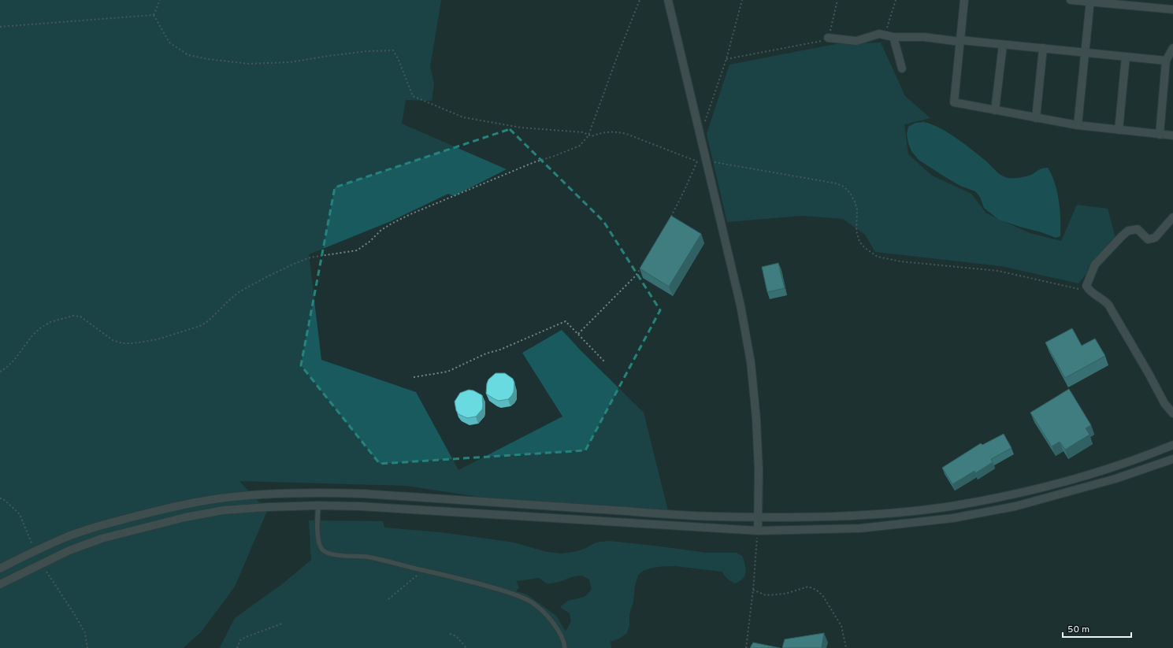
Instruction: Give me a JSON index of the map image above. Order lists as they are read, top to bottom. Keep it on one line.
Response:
{"scale_bar":"50 m"}
